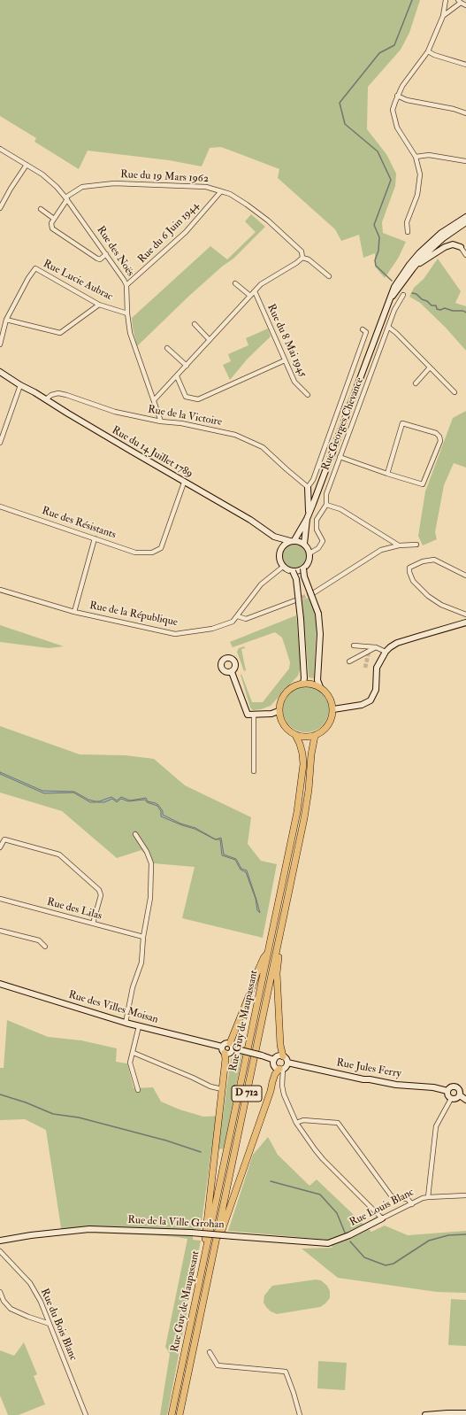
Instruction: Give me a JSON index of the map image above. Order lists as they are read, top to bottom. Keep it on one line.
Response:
{"streets":{"main road":["Rue du 14 Juillet 1789","Rue des Villes Moisan","Rue Guy de Maupassant","Rue Jules Ferry","D 712","Rue Louis Blanc","Rue de la Ville Grohan"],"street":["Rue du 19 Mars 1962","Rue du 6 Juin 1944","Rue des Noës","Rue Lucie Aubrac","Rue du 8 Mai 1945","Rue de la Victoire","Rue Georges Chevance","Rue des Résistants","Rue de la République","Rue des Lilas","Rue du Bois Blanc"]},"crossings":[["Rue du 19 Mars 1962","Rue du 6 Juin 1944"],["Rue du 19 Mars 1962","Rue des Noës"],["Rue du 6 Juin 1944","Rue des Noës"],["Rue des Noës","Rue Lucie Aubrac"],["Rue des Noës","Rue de la Victoire"],["Rue de la Victoire","Rue Georges Chevance"],["Rue de la Victoire","Rue du 14 Juillet 1789"],["Rue Georges Chevance","Rue du 14 Juillet 1789"],["Rue Georges Chevance","Rue de la République"],["Rue du 14 Juillet 1789","Rue des Résistants"],["Rue du 14 Juillet 1789","Rue de la République"],["Rue Louis Blanc","Rue de la Ville Grohan"]]}
